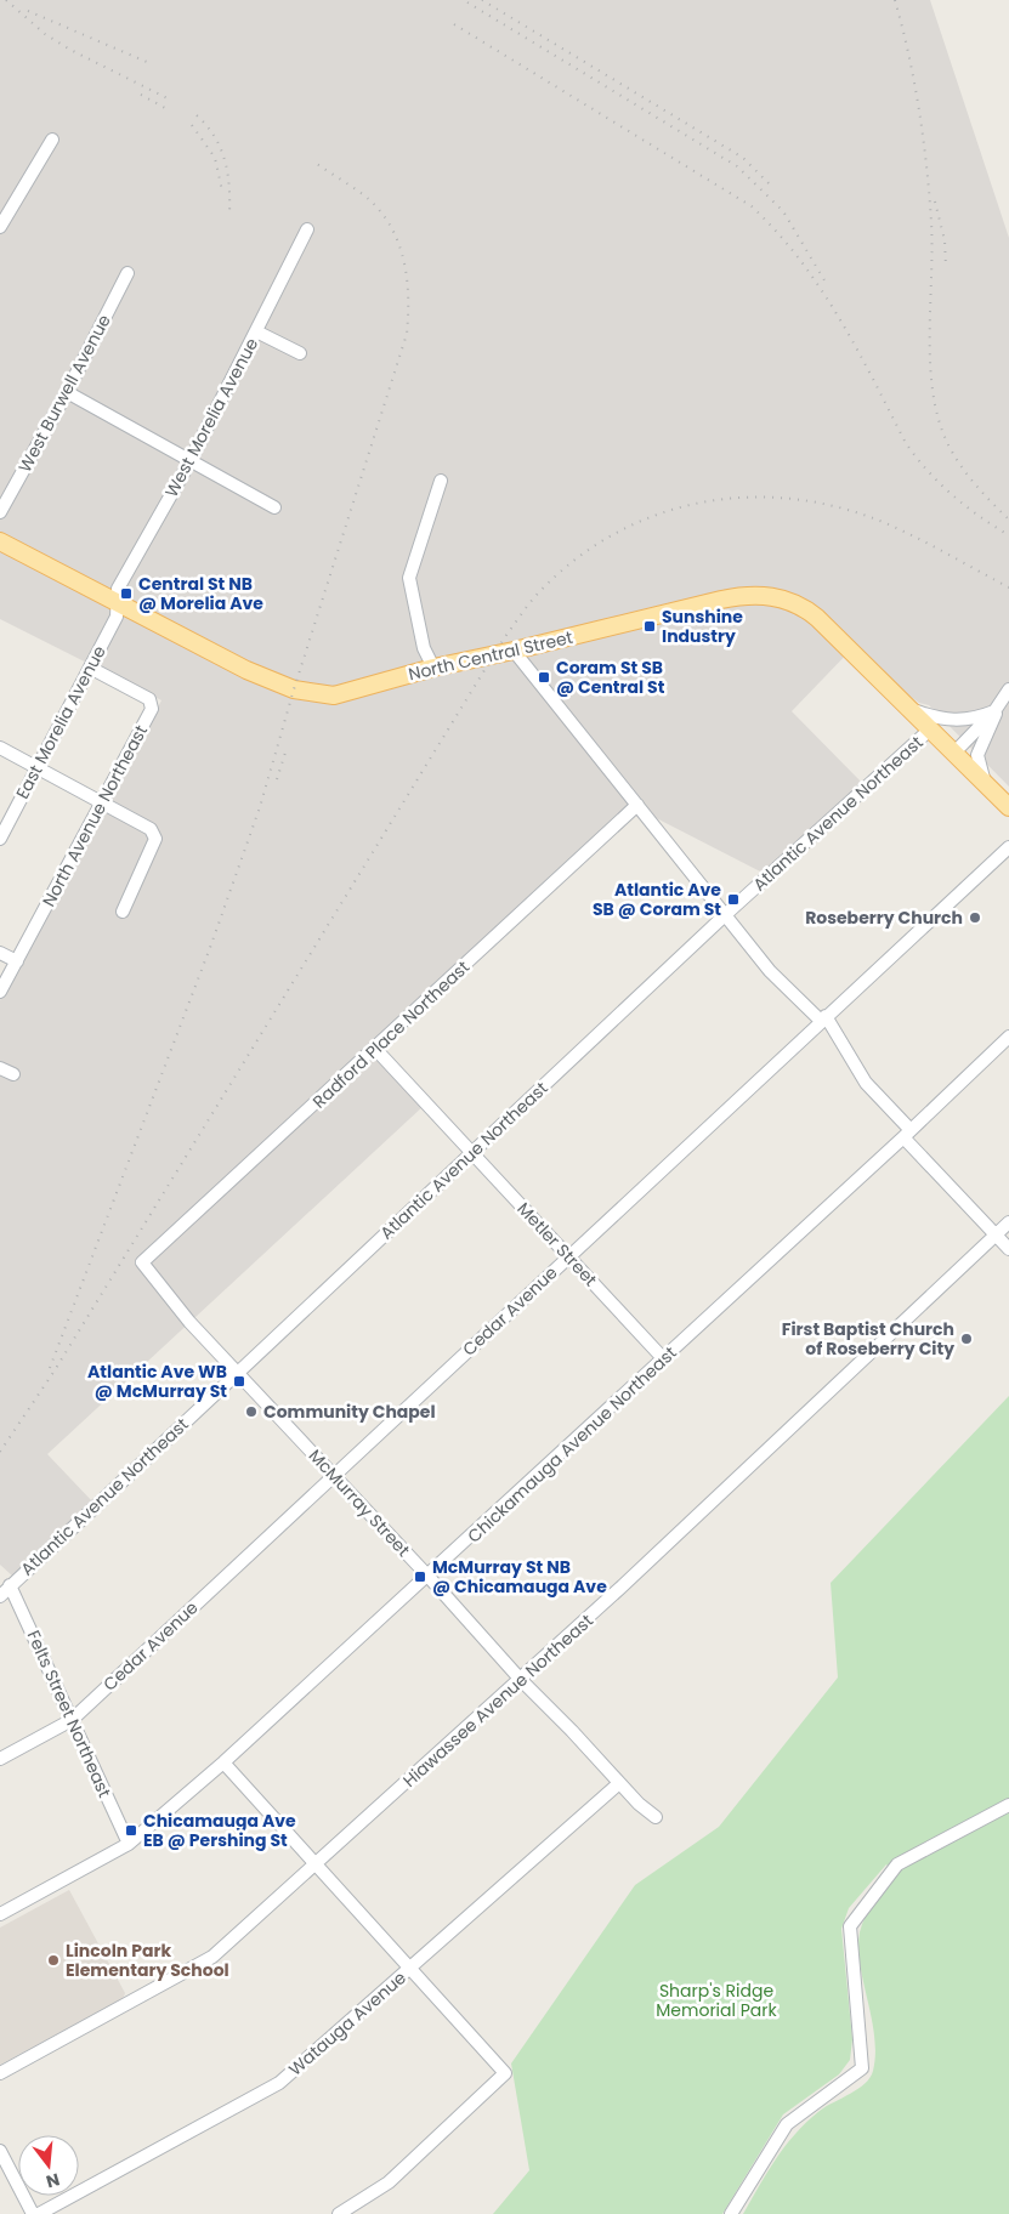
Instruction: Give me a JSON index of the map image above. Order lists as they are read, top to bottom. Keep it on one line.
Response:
{"streets":{"main road":["North Central Street"],"street":["West Burwell Avenue","West Morelia Avenue","East Morelia Avenue","Atlantic Avenue Northeast","North Avenue Northeast","Radford Place Northeast","Metler Street","Cedar Avenue","Chickamauga Avenue Northeast","McMurray Street","Hiawassee Avenue Northeast","Felts Street Northeast","Watauga Avenue"]},"crossings":[["West Morelia Avenue","North Central Street"],["West Morelia Avenue","East Morelia Avenue"],["North Central Street","East Morelia Avenue"],["North Central Street","Atlantic Avenue Northeast"],["East Morelia Avenue","North Avenue Northeast"],["Atlantic Avenue Northeast","Metler Street"],["Atlantic Avenue Northeast","McMurray Street"],["Atlantic Avenue Northeast","Felts Street Northeast"],["Radford Place Northeast","Metler Street"],["Radford Place Northeast","McMurray Street"],["Metler Street","Cedar Avenue"],["Metler Street","Chickamauga Avenue Northeast"],["Cedar Avenue","McMurray Street"],["Cedar Avenue","Felts Street Northeast"],["Chickamauga Avenue Northeast","McMurray Street"],["Chickamauga Avenue Northeast","Felts Street Northeast"],["McMurray Street","Hiawassee Avenue Northeast"],["McMurray Street","Watauga Avenue"]],"parks":["Sharp's Ridge Memorial Park"],"places":{"transit":["Central St NB @ Morelia Ave","Sunshine Industry","Coram St SB @ Central St","Atlantic Ave SB @ Coram St","Atlantic Ave WB @ McMurray St","McMurray St NB @ Chicamauga Ave","Chicamauga Ave EB @ Pershing St"],"other":["Roseberry Church","First Baptist Church of Roseberry City","Community Chapel","Lincoln Park Elementary School"]},"north":"bottom"}
